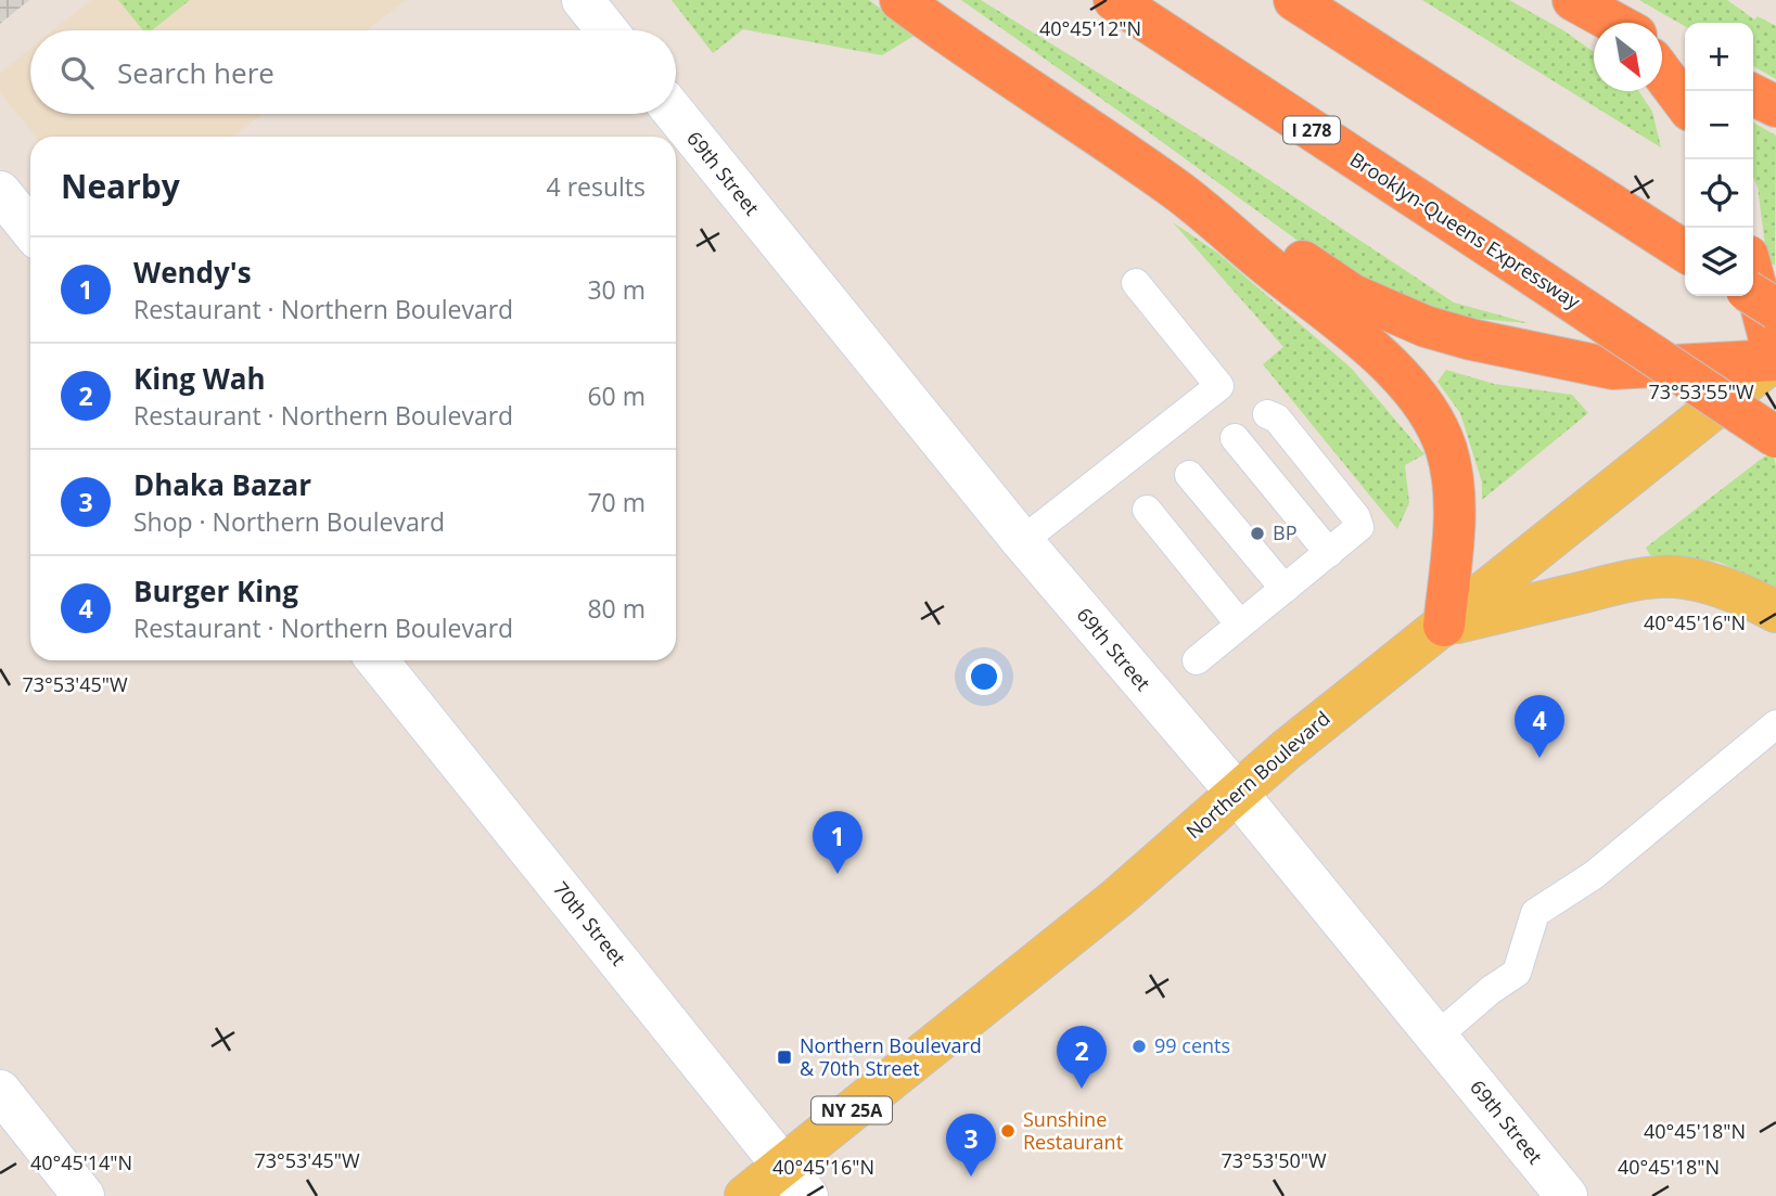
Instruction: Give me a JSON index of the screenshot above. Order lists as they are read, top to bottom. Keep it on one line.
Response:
{"streets":{"highway":["I 278","Brooklyn-Queens Expressway"],"main road":["Northern Boulevard","NY 25A"],"street":["69th Street","70th Street"]},"crossings":[["69th Street","Northern Boulevard"],["Northern Boulevard","70th Street"]],"places":{"other":["BP","99 cents","Sunshine Restaurant"],"transit":["Northern Boulevard & 70th Street"]},"north":"bottom right","page":{"map_buttons":["+","−"],"search":"Search here","heading":["Nearby","4 results"],"list":[{"mark":"1","name":"Wendy's","note":"Restaurant · Northern Boulevard","value":"30 m"},{"mark":"2","name":"King Wah","note":"Restaurant · Northern Boulevard","value":"60 m"},{"mark":"3","name":"Dhaka Bazar","note":"Shop · Northern Boulevard","value":"70 m"},{"mark":"4","name":"Burger King","note":"Restaurant · Northern Boulevard","value":"80 m"}],"pins":["4","1","2","3"]},"coordinates":["40°45'12\"N","73°53'55\"W","40°45'16\"N","73°53'45\"W","40°45'18\"N","73°53'50\"W","40°45'14\"N"]}
